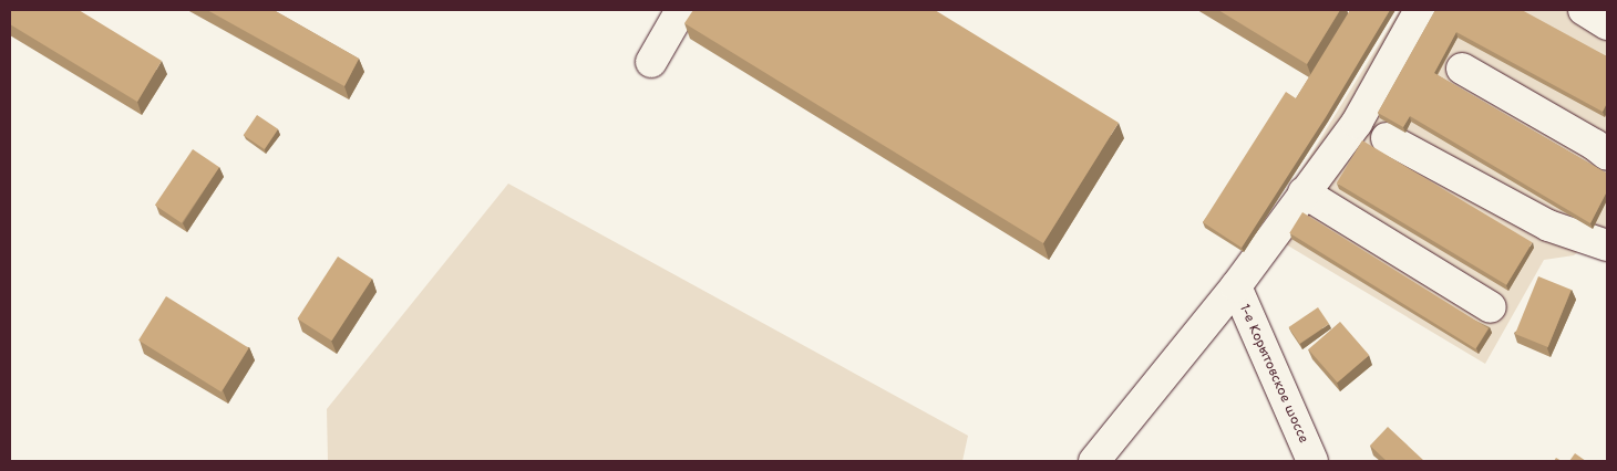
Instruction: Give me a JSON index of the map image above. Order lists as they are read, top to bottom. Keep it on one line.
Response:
{"streets":{"street":["1-е Корытовское шоссе"]}}
